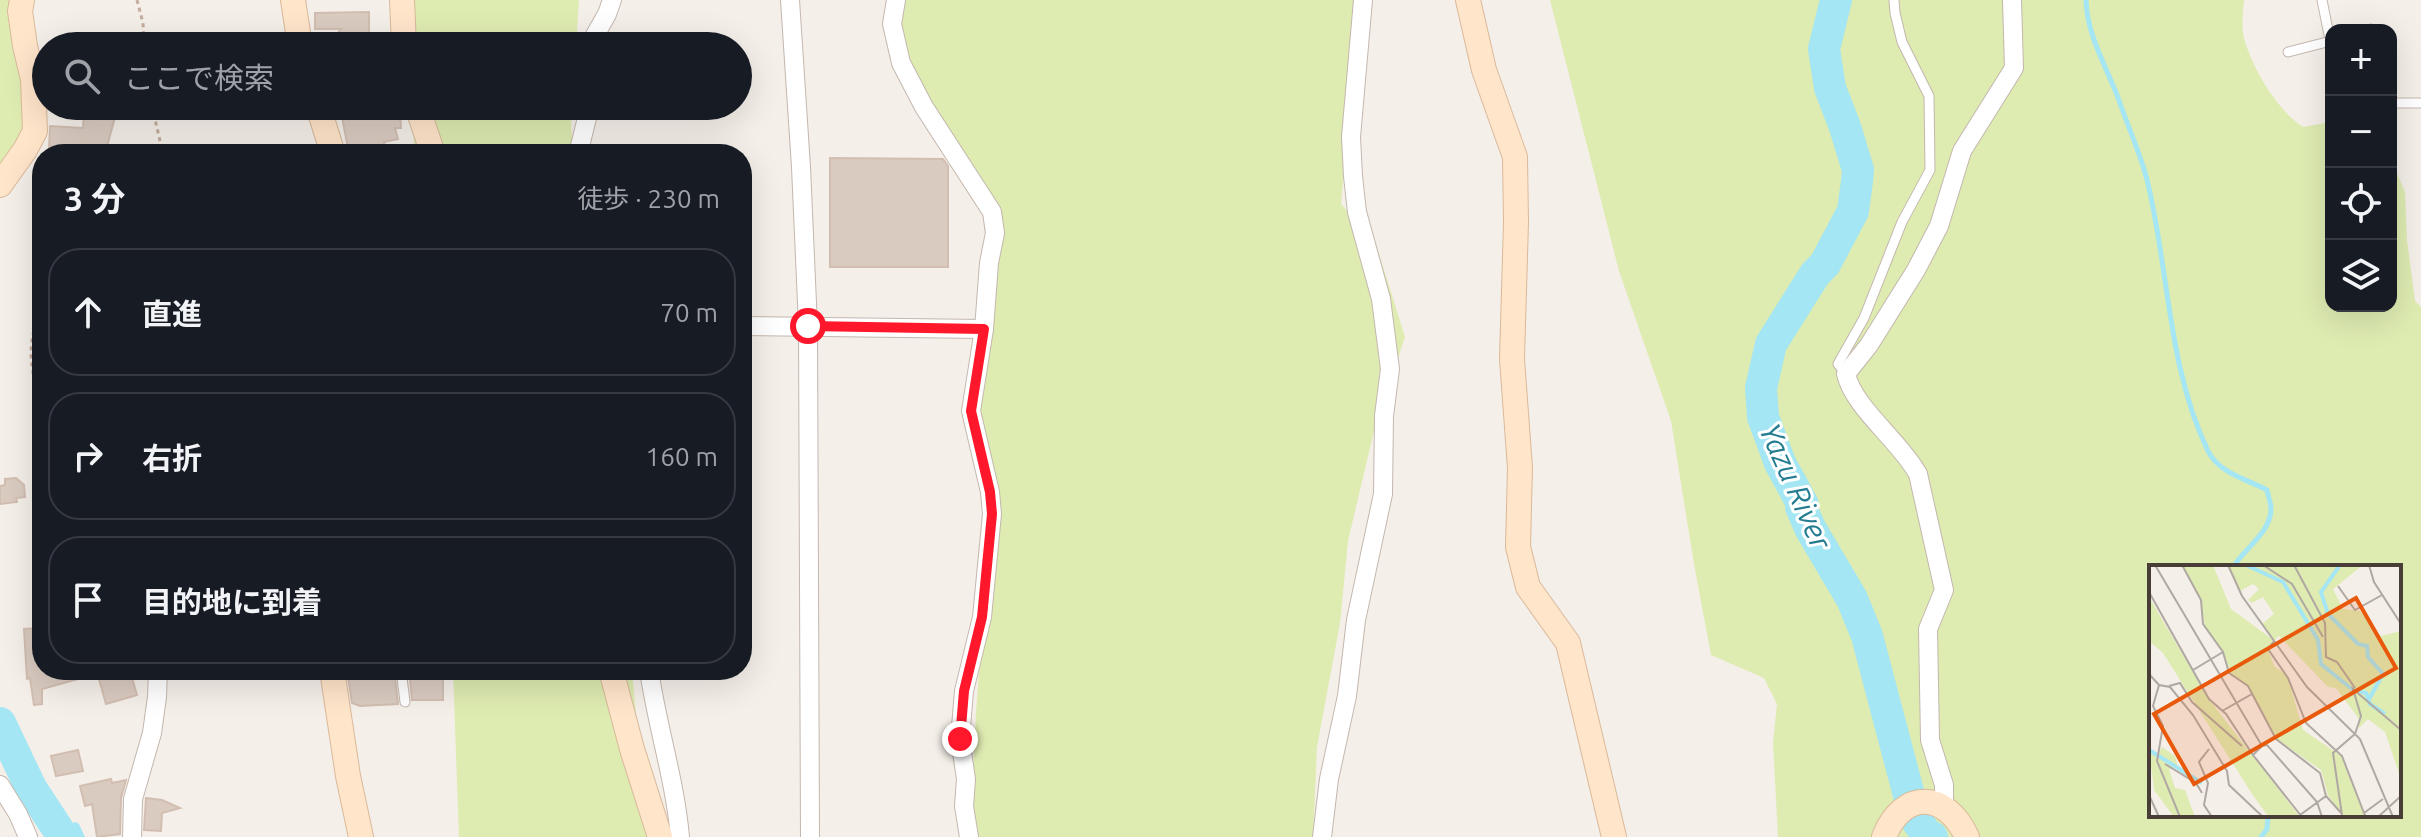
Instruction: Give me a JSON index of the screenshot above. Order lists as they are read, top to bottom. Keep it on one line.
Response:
{"water":["Yazu River"],"page":{"map_buttons":["+","−"],"search":"ここで検索","heading":["3 分","徒歩 · 230 m"],"list":[["直進","70 m"],["右折","160 m"],"目的地に到着"]}}
